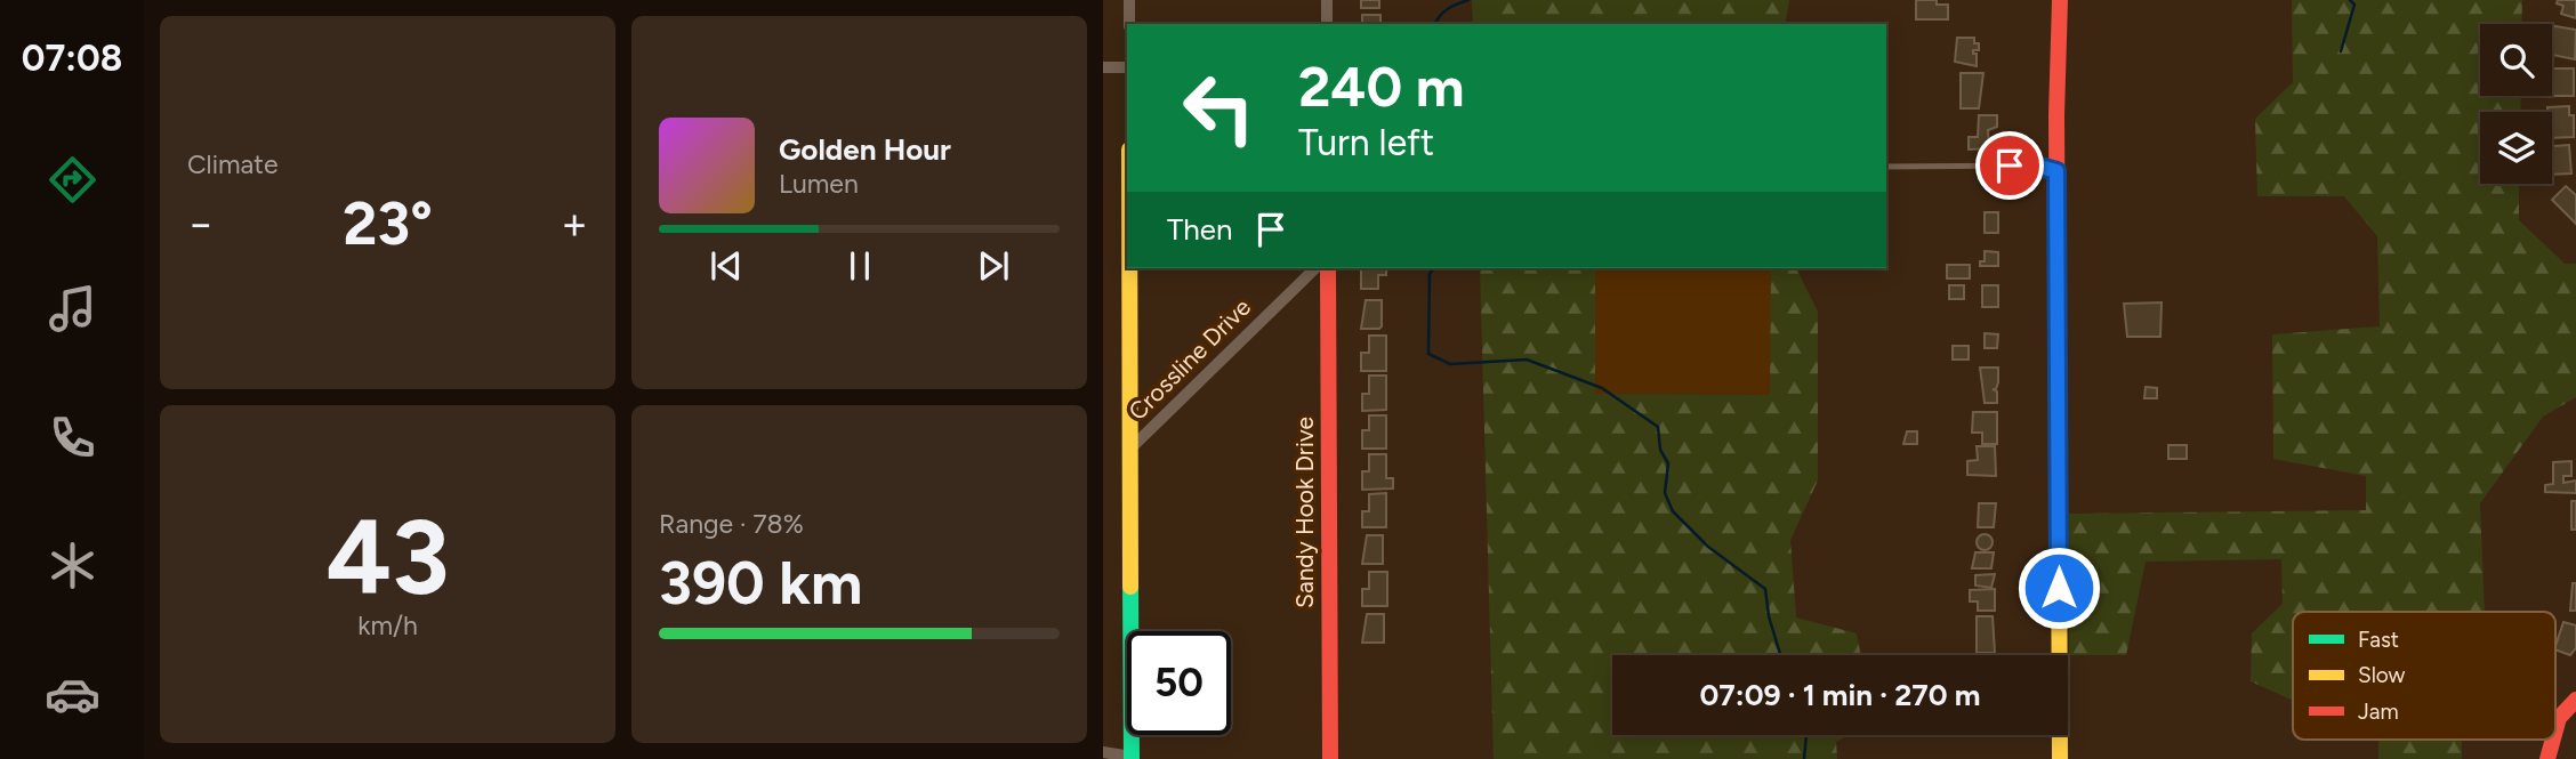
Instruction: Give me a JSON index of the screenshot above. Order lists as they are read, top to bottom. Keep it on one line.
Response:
{"streets":{"street":["Crossline Drive","Sandy Hook Drive"]},"legend":["Fast","Slow","Jam"],"page":{"tabs":"07:08","tile":["Climate",["43","km/h"],["Range · 78%","390 km"]],"turn":["240 m","Turn left"],"song":["Golden Hour","Lumen"],"heat":["−","23°","+"],"then":"Then","limit":"50","trip":"07:09 · 1 min · 270 m"}}
